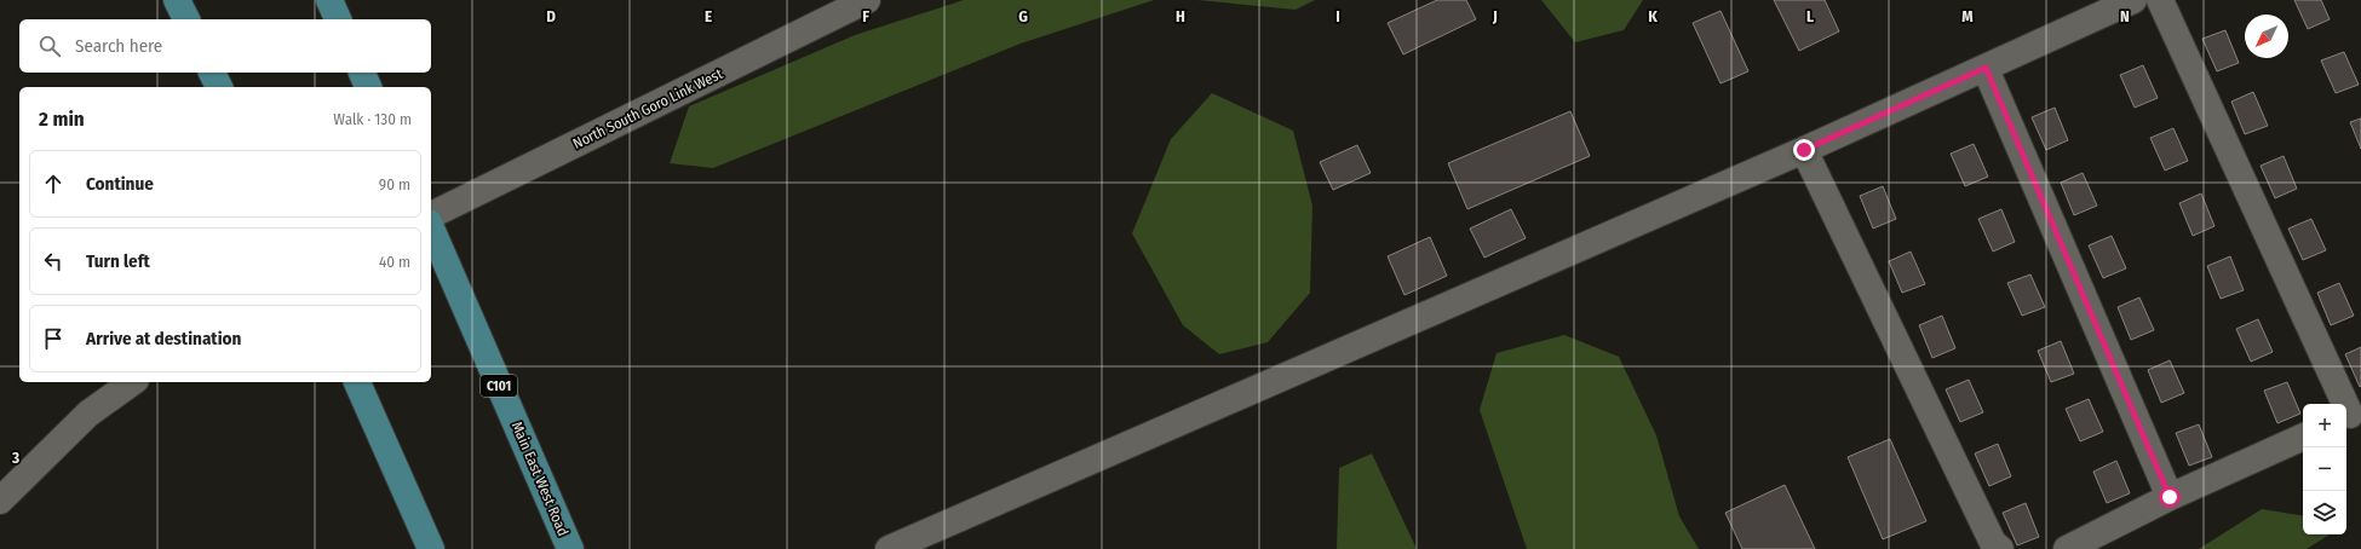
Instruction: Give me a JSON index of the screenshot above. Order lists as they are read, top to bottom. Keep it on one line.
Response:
{"streets":{"main road":["C101","Main East West Road"],"street":["North South Goro Link West"]},"north":"bottom left","page":{"search":"Search here","heading":["2 min","Walk · 130 m"],"list":[["Continue","90 m"],["Turn left","40 m"],"Arrive at destination"],"map_buttons":["+","−"]},"grid":{"columns":["D","E","F","G","H","I","J","K","L","M","N"],"rows":["3"]}}
